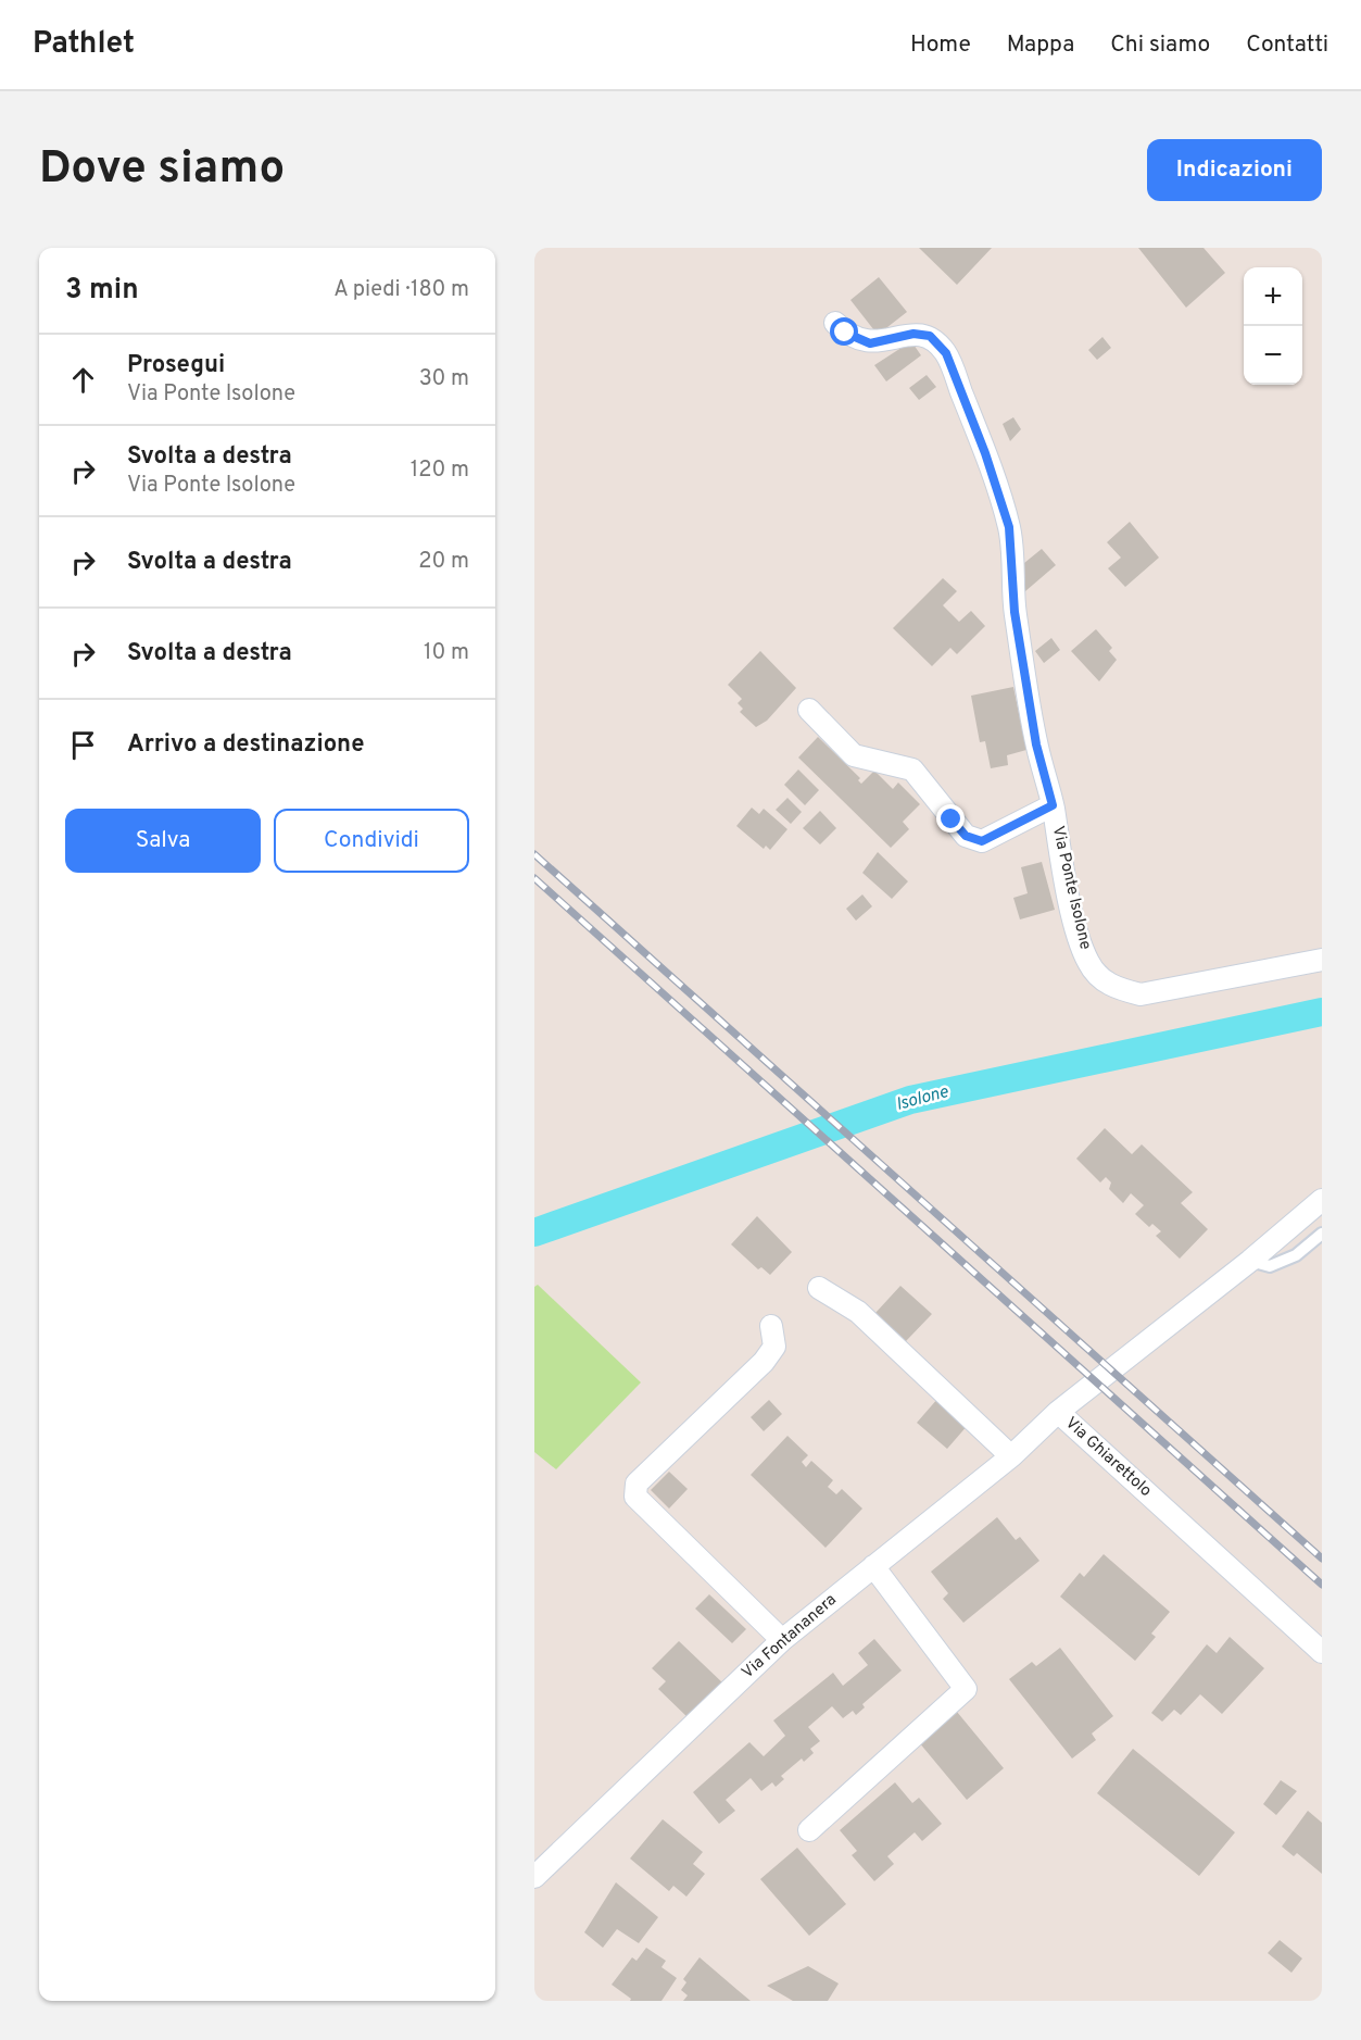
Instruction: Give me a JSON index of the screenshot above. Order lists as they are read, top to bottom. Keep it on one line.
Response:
{"streets":{"street":["Via Ponte Isolone","Via Ghiarettolo","Via Fontananera"]},"crossings":[["Via Ghiarettolo","Via Fontananera"]],"water":["Isolone"],"page":{"header":"Pathlet","nav":["Home","Mappa","Chi siamo","Contatti"],"buttons":["Indicazioni",["Salva","Condividi"]],"title":"Dove siamo","heading":["3 min","A piedi · 180 m"],"map_buttons":["+","−"],"list":[["Prosegui","Via Ponte Isolone","30 m"],["Svolta a destra","Via Ponte Isolone","120 m"],["Svolta a destra","20 m"],["Svolta a destra","10 m"],"Arrivo a destinazione"]}}
